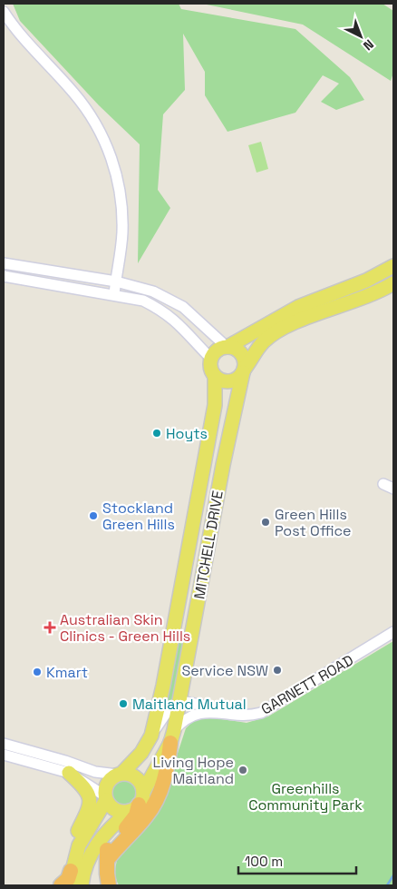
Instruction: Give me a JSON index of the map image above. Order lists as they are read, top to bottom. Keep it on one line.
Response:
{"streets":{"main road":["MITCHELL DRIVE"],"street":["GARNETT ROAD"]},"crossings":[["MITCHELL DRIVE","GARNETT ROAD"]],"parks":["Greenhills Community Park"],"places":{"other":["Hoyts","Stockland Green Hills","Green Hills Post Office","Service NSW","Kmart","Maitland Mutual","Living Hope Maitland"],"health":["Australian Skin Clinics - Green Hills"]},"scale_bar":"100 m","north":"bottom right"}
